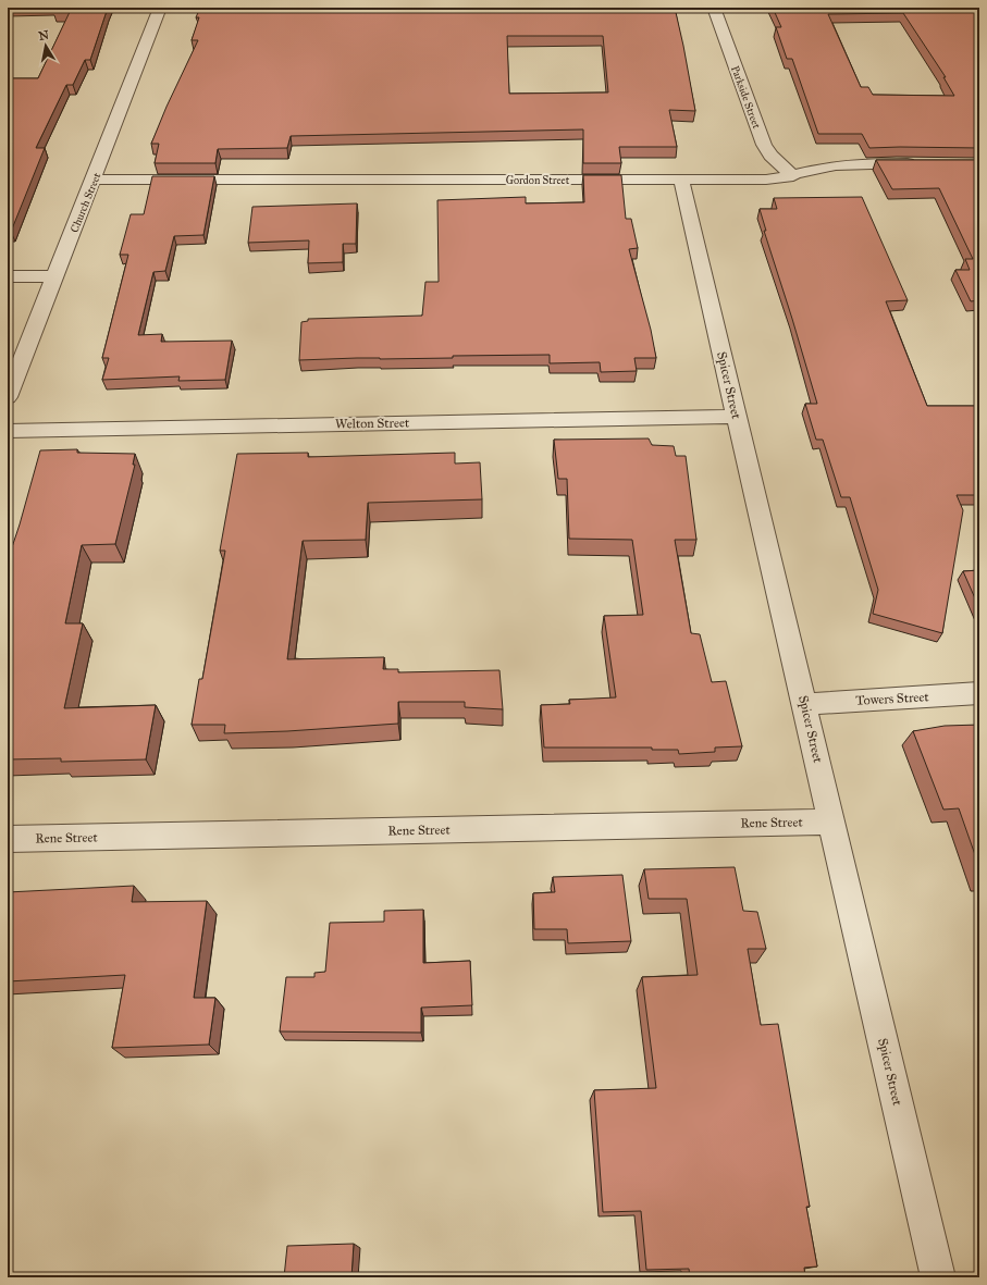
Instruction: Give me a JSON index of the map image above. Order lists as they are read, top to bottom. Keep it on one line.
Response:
{"streets":{"street":["Parkside Street","Gordon Street","Church Street","Spicer Street","Welton Street","Towers Street","Rene Street"]},"crossings":[["Parkside Street","Gordon Street"],["Gordon Street","Church Street"],["Gordon Street","Spicer Street"],["Spicer Street","Welton Street"],["Spicer Street","Towers Street"],["Spicer Street","Rene Street"]],"north":"top"}
